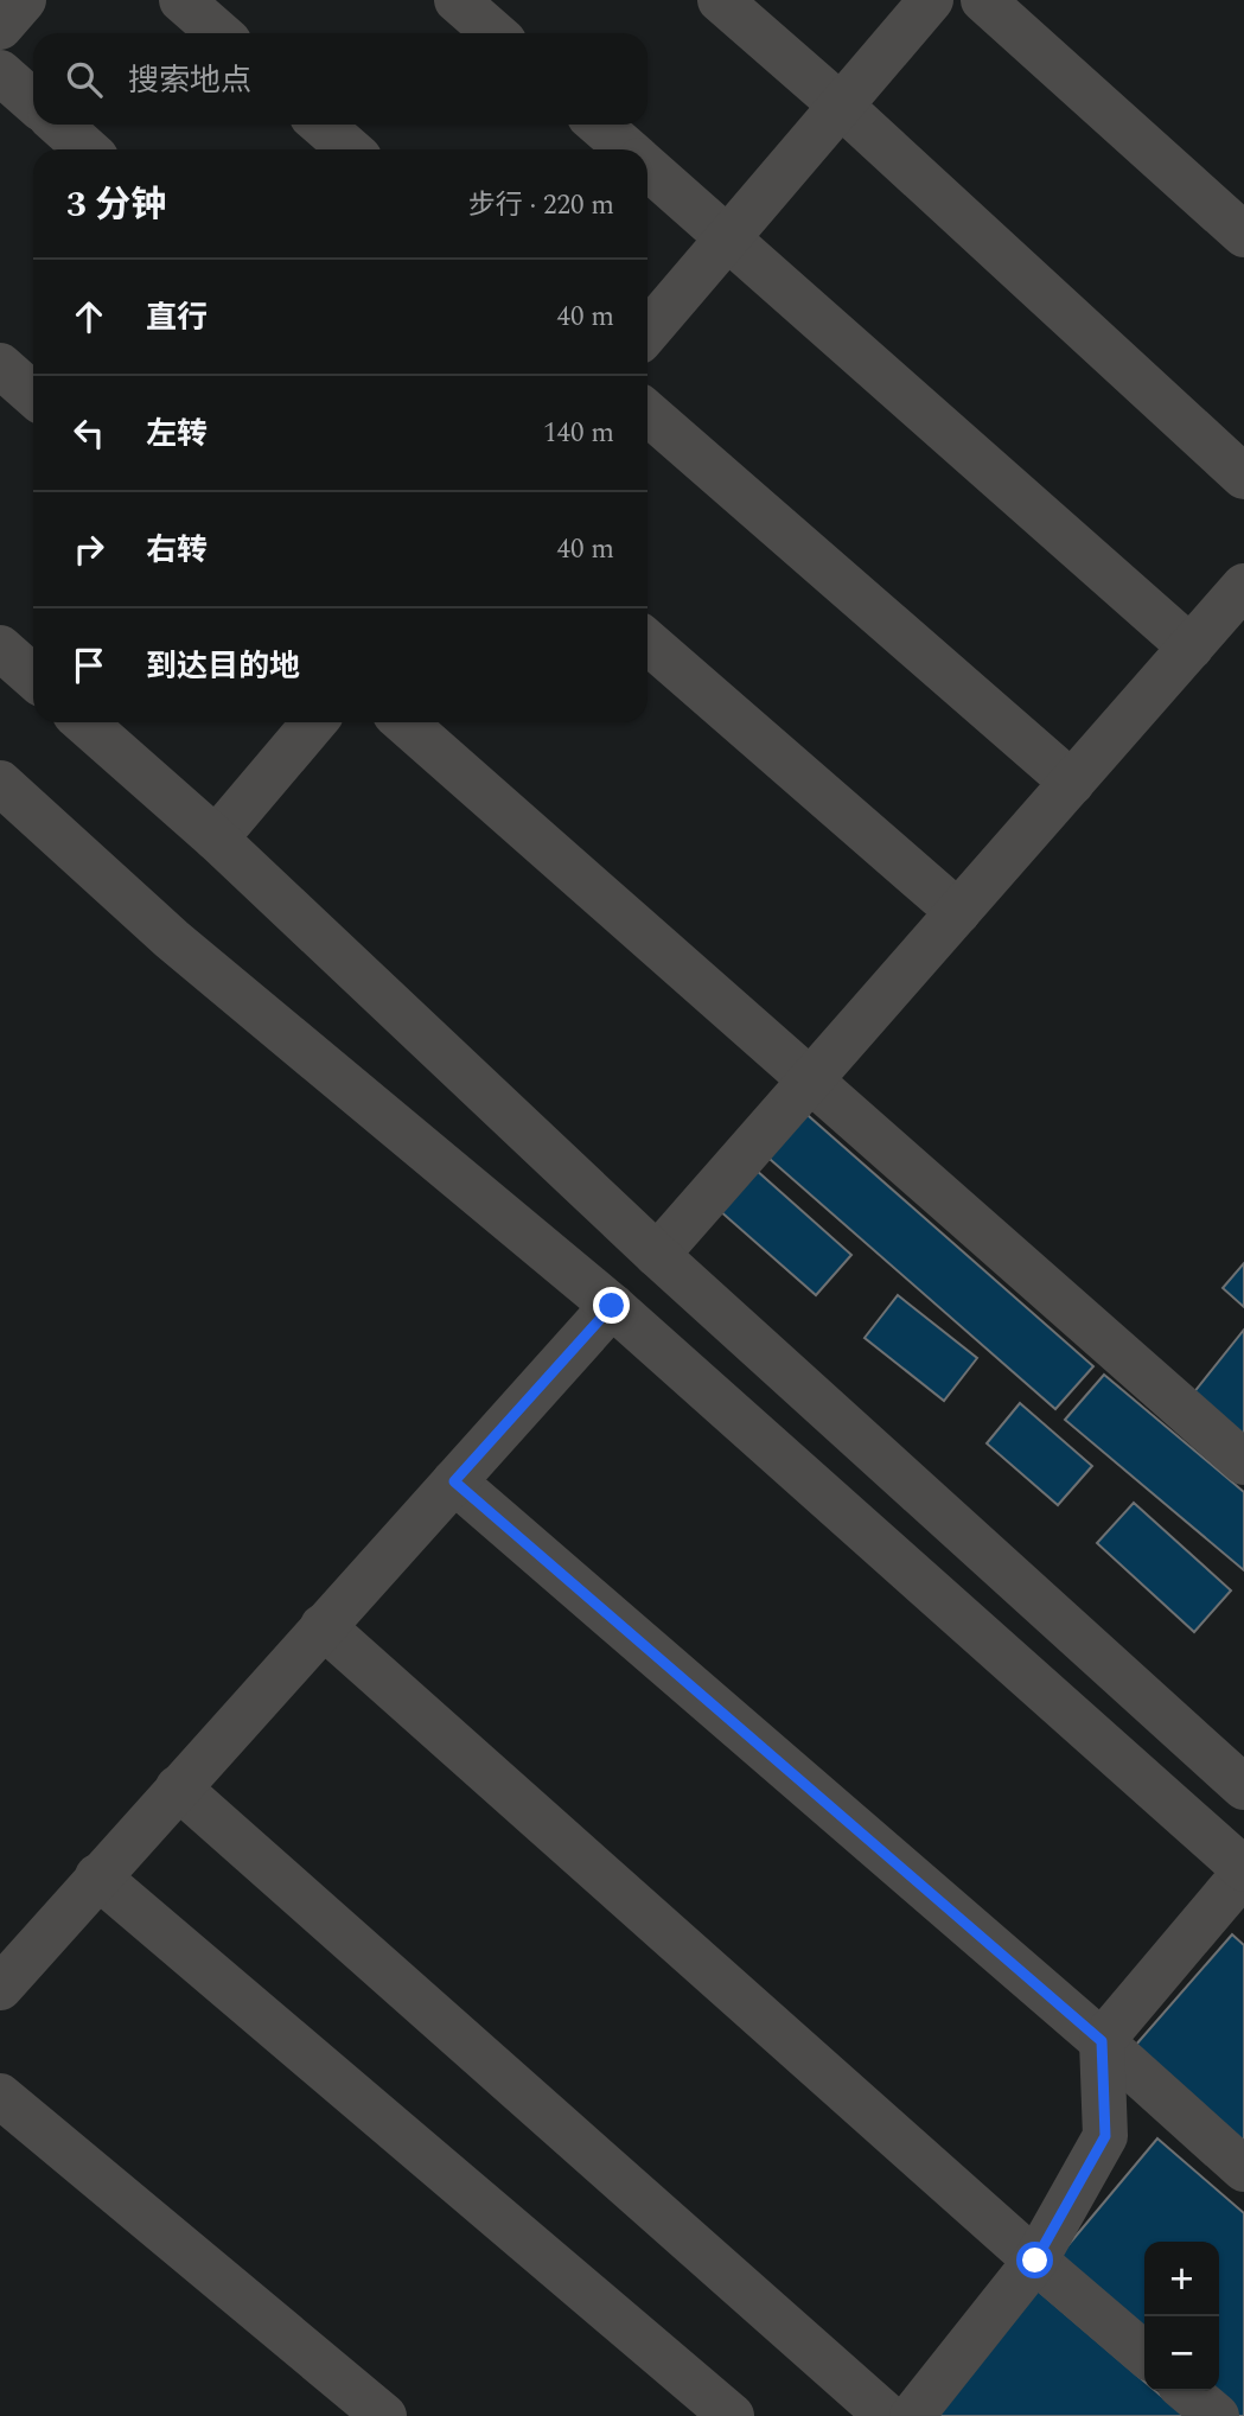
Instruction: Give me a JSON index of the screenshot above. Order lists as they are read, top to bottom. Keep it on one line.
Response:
{"page":{"search":"搜索地点","heading":["3 分钟","步行 · 220 m"],"list":[["直行","40 m"],["左转","140 m"],["右转","40 m"],"到达目的地"],"map_buttons":["+","−"]}}
